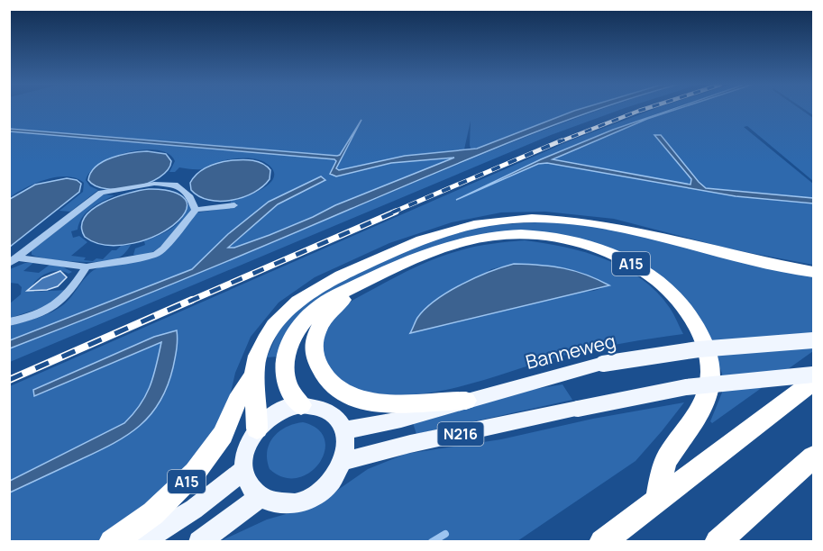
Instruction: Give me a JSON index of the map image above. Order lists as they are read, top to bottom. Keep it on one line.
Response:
{"streets":{"highway":["A15"],"main road":["Banneweg","N216"]},"crossings":[["A15","Banneweg"],["A15","N216"],["Banneweg","N216"]]}
